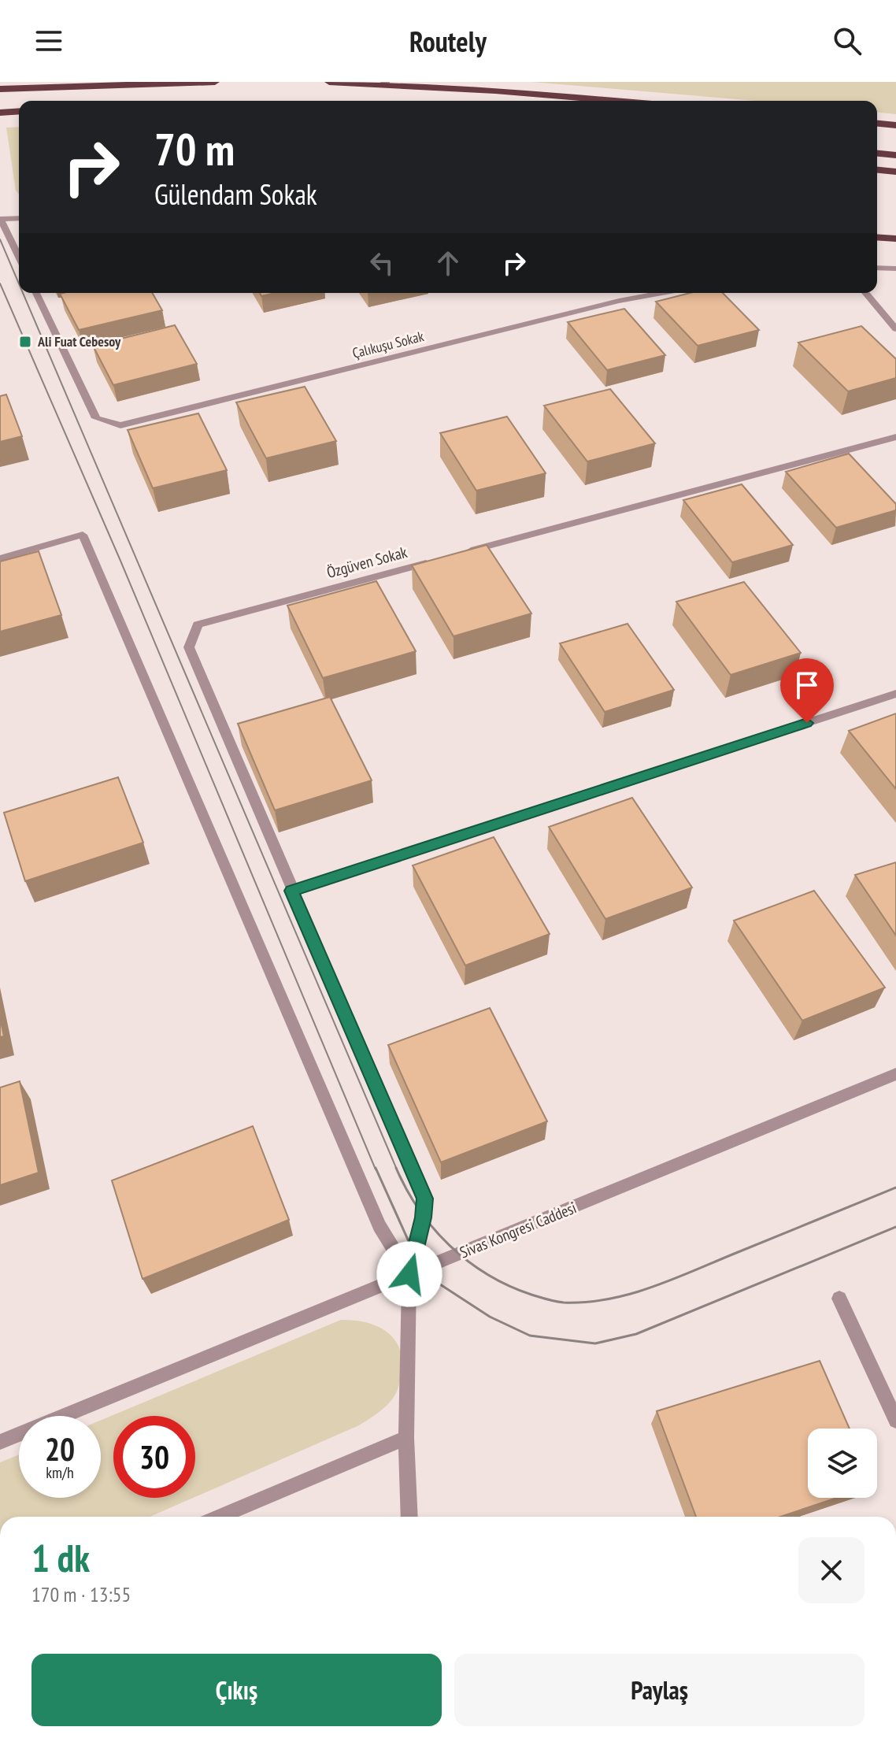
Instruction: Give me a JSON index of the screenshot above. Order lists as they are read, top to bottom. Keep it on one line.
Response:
{"streets":{"street":["Çalıkuşu Sokak","Özgüven Sokak","Sivas Kongresi Caddesi"]},"places":{"transit":["Ali Fuat Cebesoy"]},"page":{"header":"Routely","turn":["70 m","Gülendam Sokak"],"speed":"20 km/h","limit":"30","heading":["1 dk","170 m · 13:55"],"buttons":["Çıkış","Paylaş"]}}
